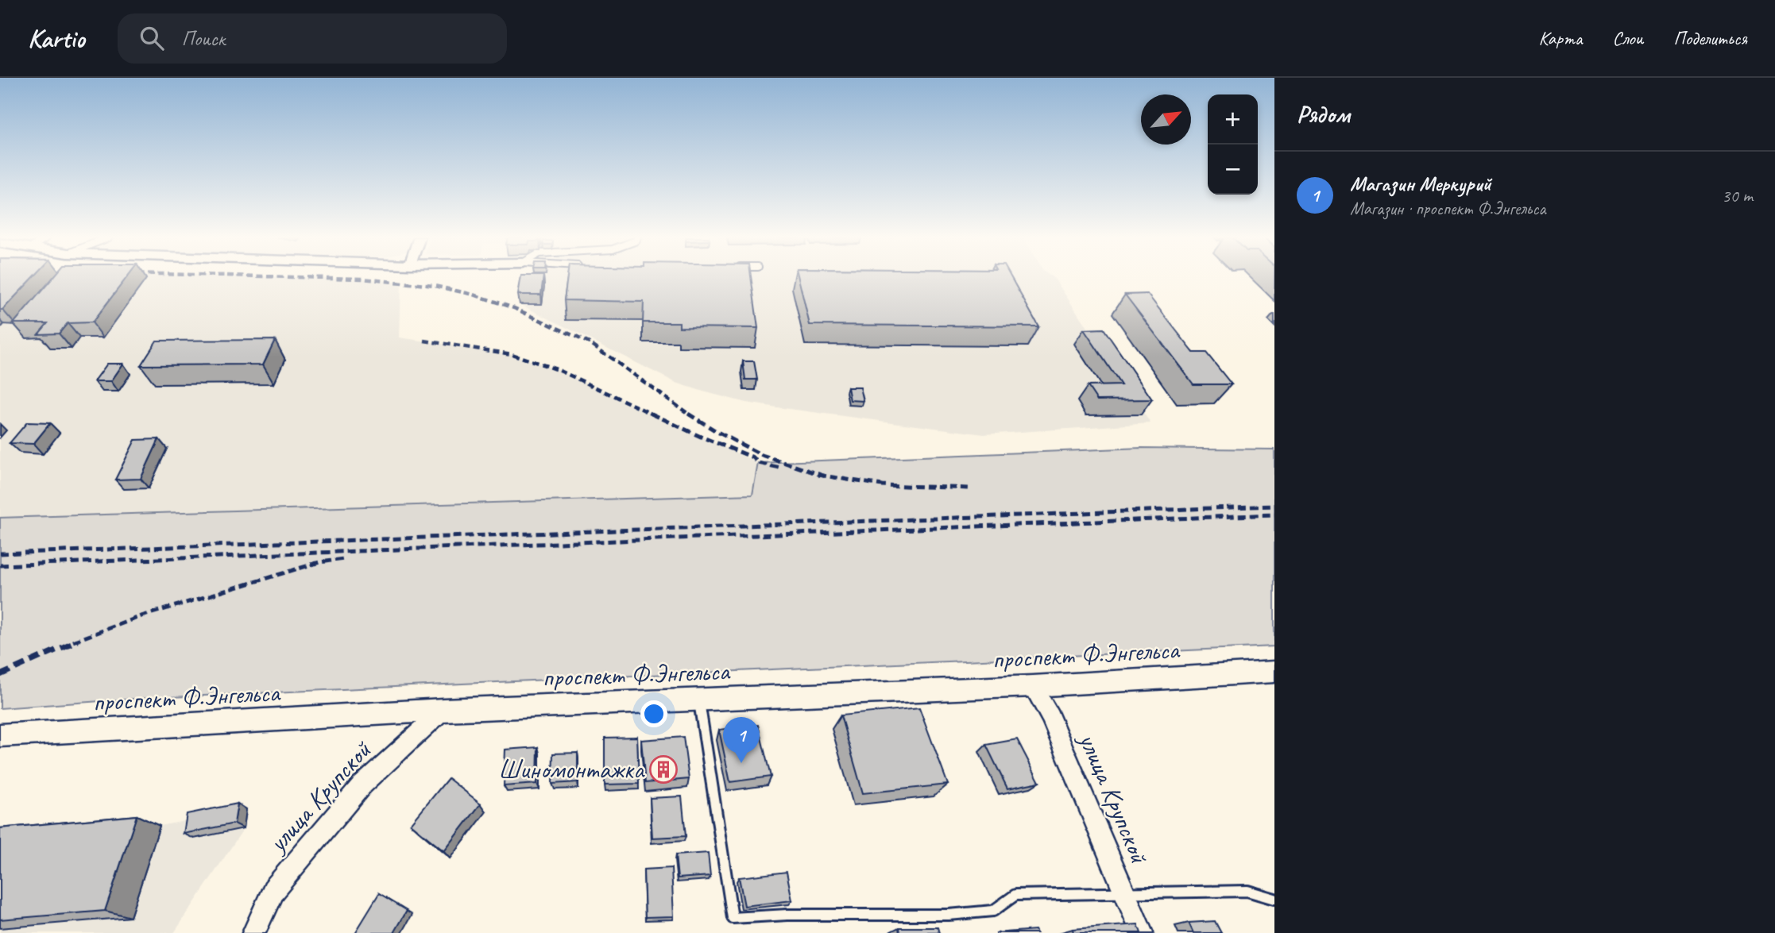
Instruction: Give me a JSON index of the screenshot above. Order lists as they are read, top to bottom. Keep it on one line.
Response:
{"streets":{"street":["проспект Ф.Энгельса","улица Крупской"]},"crossings":[["проспект Ф.Энгельса","улица Крупской"]],"places":{"building":["Шиномонтажка"]},"north":"top right","page":{"header":"Kartio","search":"Поиск","nav":["Карта","Слои","Поделиться"],"heading":"Рядом","map_buttons":["+","−"],"list":[{"mark":"1","name":"Магазин Меркурий","note":"Магазин · проспект Ф.Энгельса","value":"30 m"}],"pins":"1"}}
